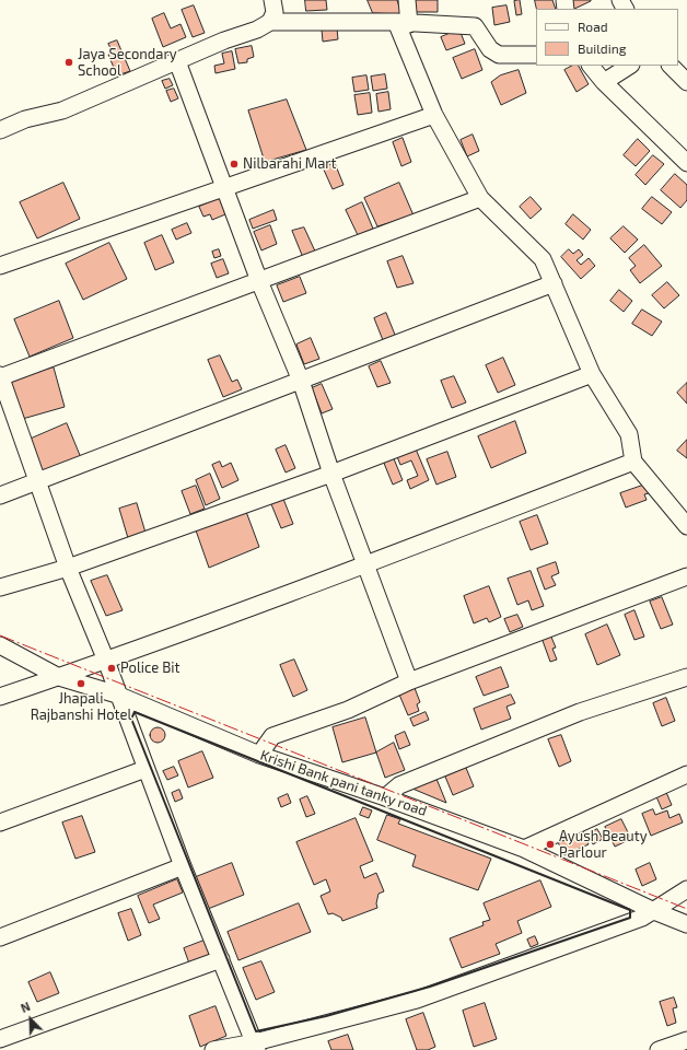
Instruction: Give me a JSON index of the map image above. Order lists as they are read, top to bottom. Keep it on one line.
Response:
{"streets":{"street":["Krishi Bank pani tanky road"]},"places":["Jaya Secondary School","Nilbarahi Mart","Police Bit","Jhapali Rajbanshi Hotel","Ayush Beauty Parlour"],"legend":["Road","Building"],"north":"top left"}
